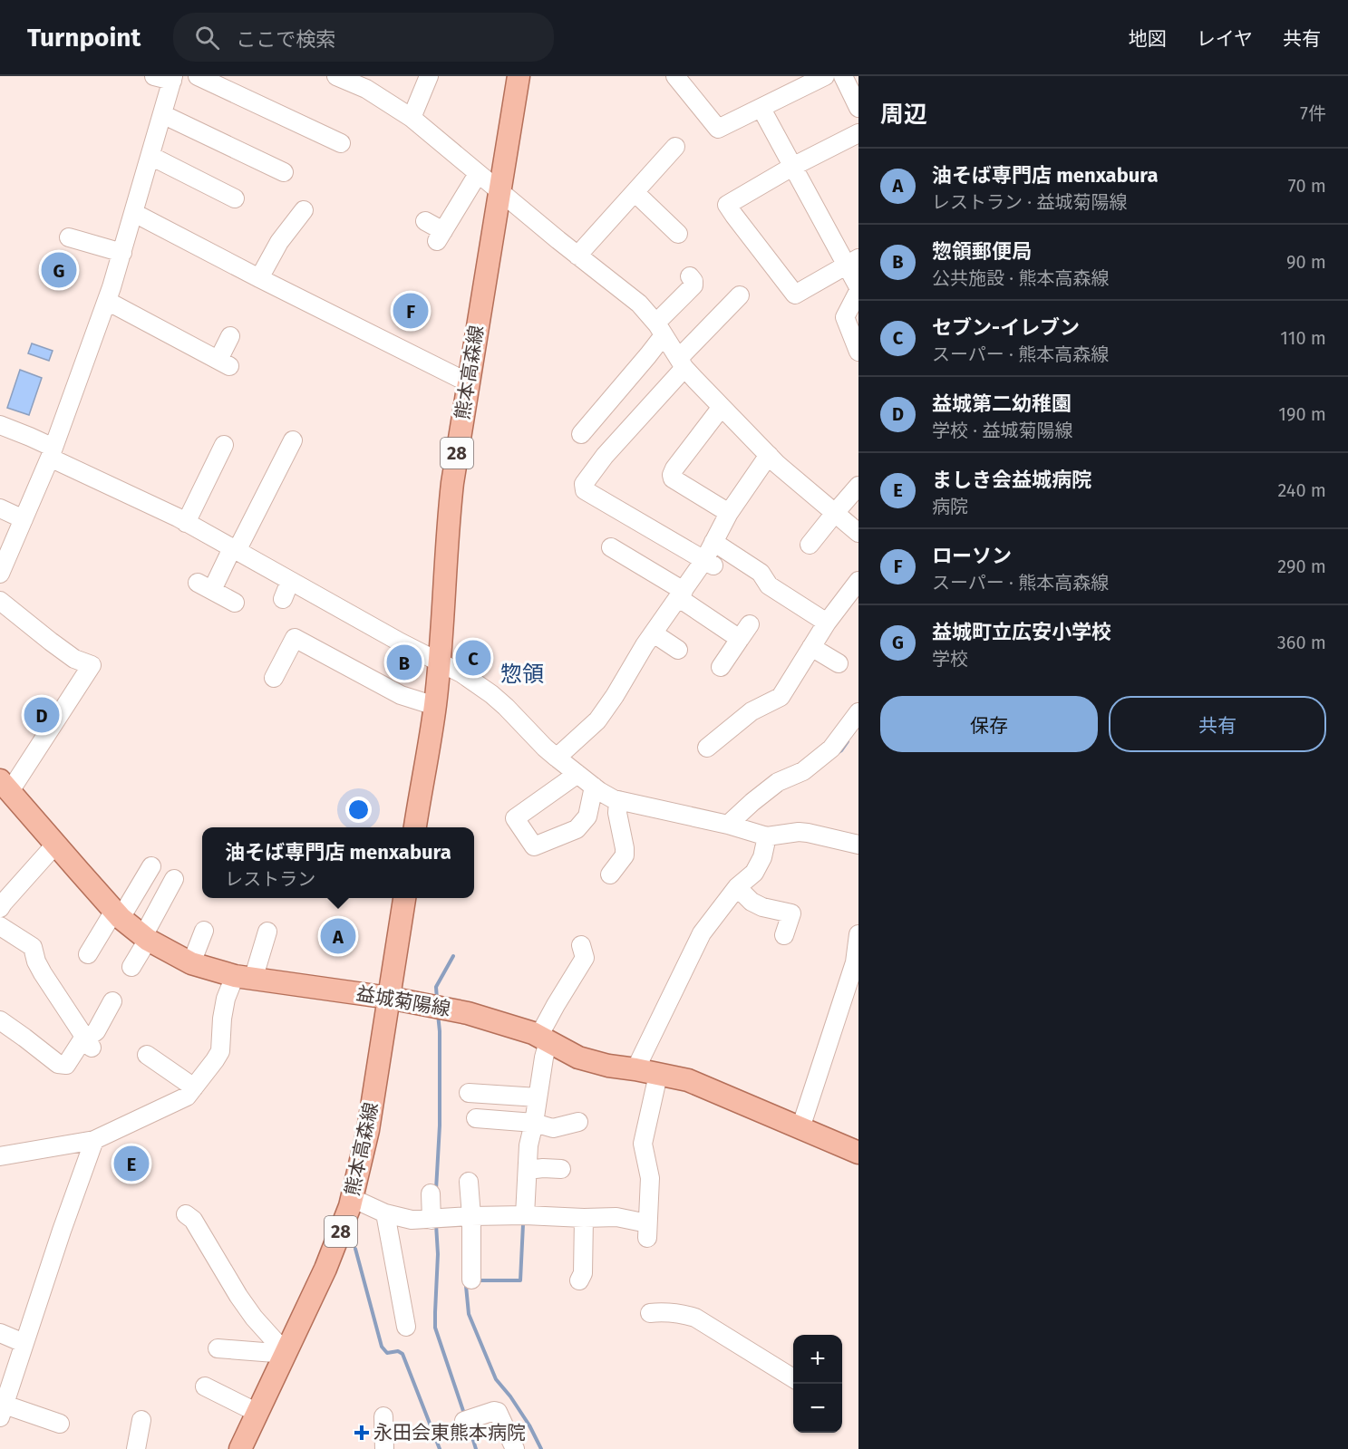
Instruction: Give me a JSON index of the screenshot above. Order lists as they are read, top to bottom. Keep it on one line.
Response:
{"streets":{"main road":["熊本高森線","28","益城菊陽線"]},"crossings":[["熊本高森線","益城菊陽線"]],"districts":["惣領"],"places":{"health":["永田会東熊本病院"]},"page":{"header":"Turnpoint","search":"ここで検索","nav":["地図","レイヤ","共有"],"heading":["周辺","7件"],"list":[{"mark":"A","name":"油そば専門店 menxabura","note":"レストラン · 益城菊陽線","value":"70 m"},{"mark":"B","name":"惣領郵便局","note":"公共施設 · 熊本高森線","value":"90 m"},{"mark":"C","name":"セブン-イレブン","note":"スーパー · 熊本高森線","value":"110 m"},{"mark":"D","name":"益城第二幼稚園","note":"学校 · 益城菊陽線","value":"190 m"},{"mark":"E","name":"ましき会益城病院","note":"病院","value":"240 m"},{"mark":"F","name":"ローソン","note":"スーパー · 熊本高森線","value":"290 m"},{"mark":"G","name":"益城町立広安小学校","note":"学校","value":"360 m"}],"pins":["G","F","C","B","D","A","E"],"buttons":["保存","共有"],"popup":["油そば専門店 menxabura","レストラン"],"map_buttons":["+","−"]}}
